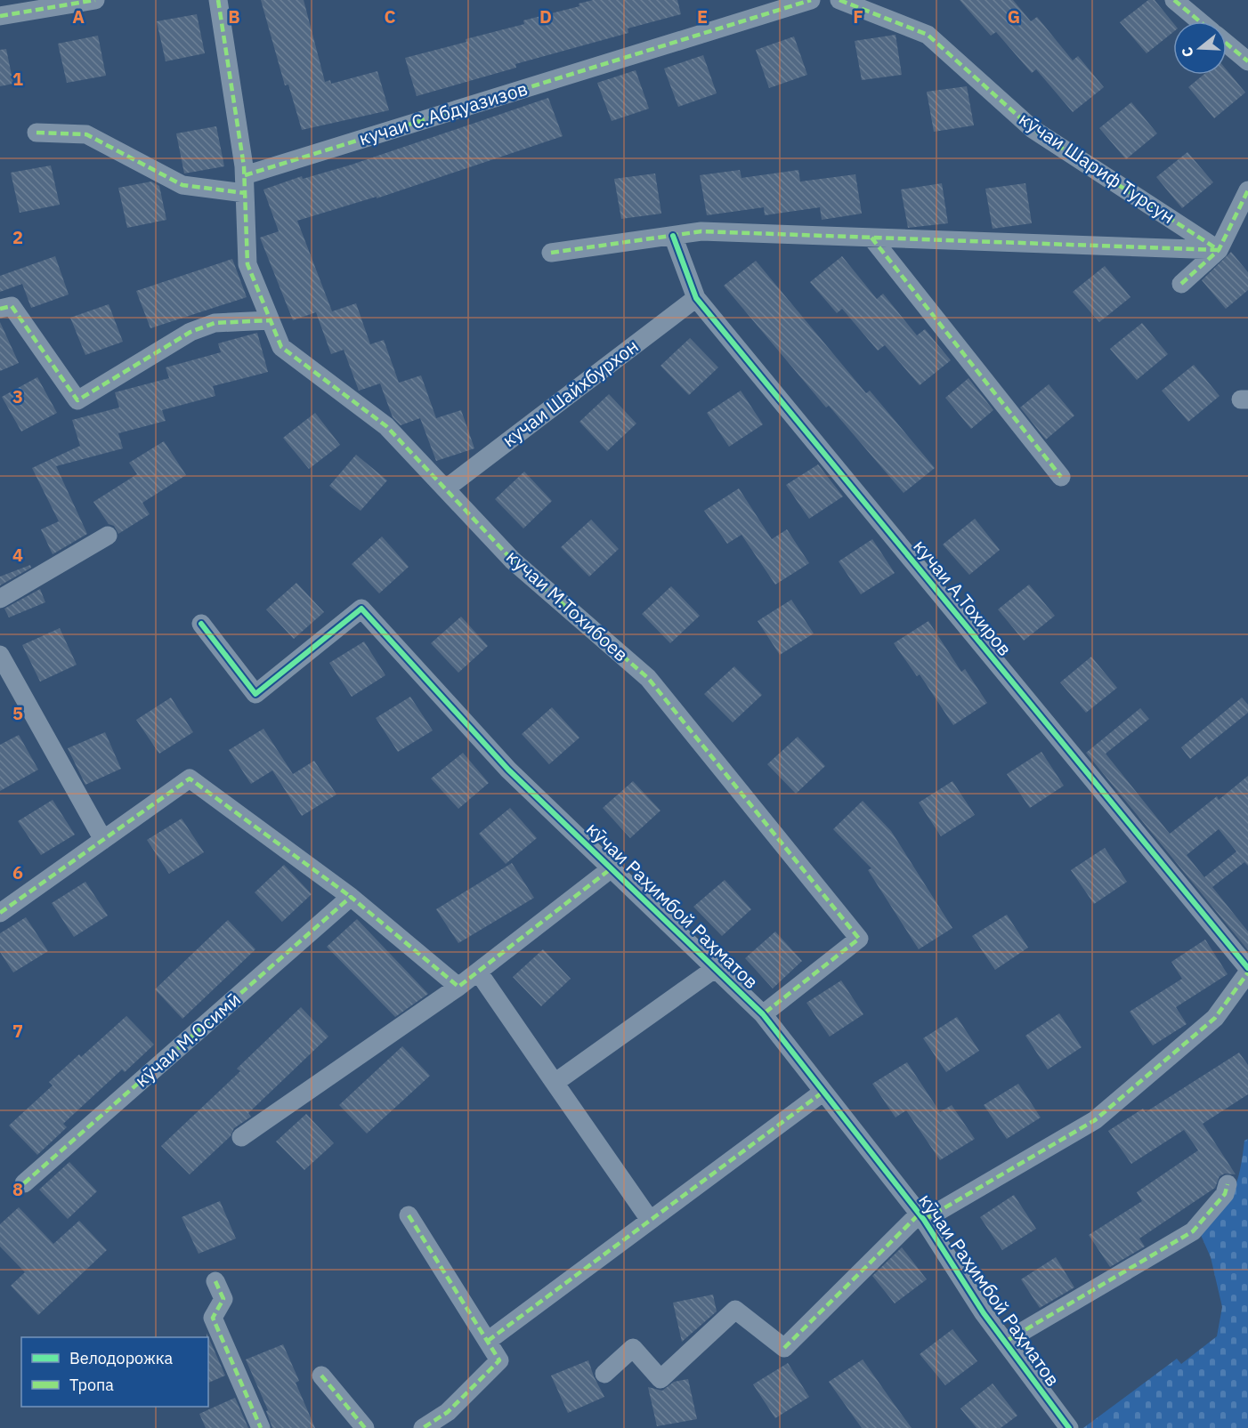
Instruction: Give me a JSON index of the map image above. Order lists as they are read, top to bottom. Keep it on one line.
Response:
{"streets":{"street":["кучаи С.Абдуазизов","кӯчаи Шариф Турсун","кучаи Шайхбурхон","кучаи А.Тохиров","кучаи М.Тохибоев","кӯчаи Раҳимбой Раҳматов","кӯчаи М.Осимӣ"]},"crossings":[["кучаи С.Абдуазизов","кучаи М.Тохибоев"],["кучаи Шайхбурхон","кучаи А.Тохиров"],["кучаи Шайхбурхон","кучаи М.Тохибоев"],["кучаи М.Тохибоев","кӯчаи Раҳимбой Раҳматов"]],"legend":["Велодорожка","Тропа"],"north":"left","grid":{"columns":["A","B","C","D","E","F","G"],"rows":["1","2","3","4","5","6","7","8"]}}
